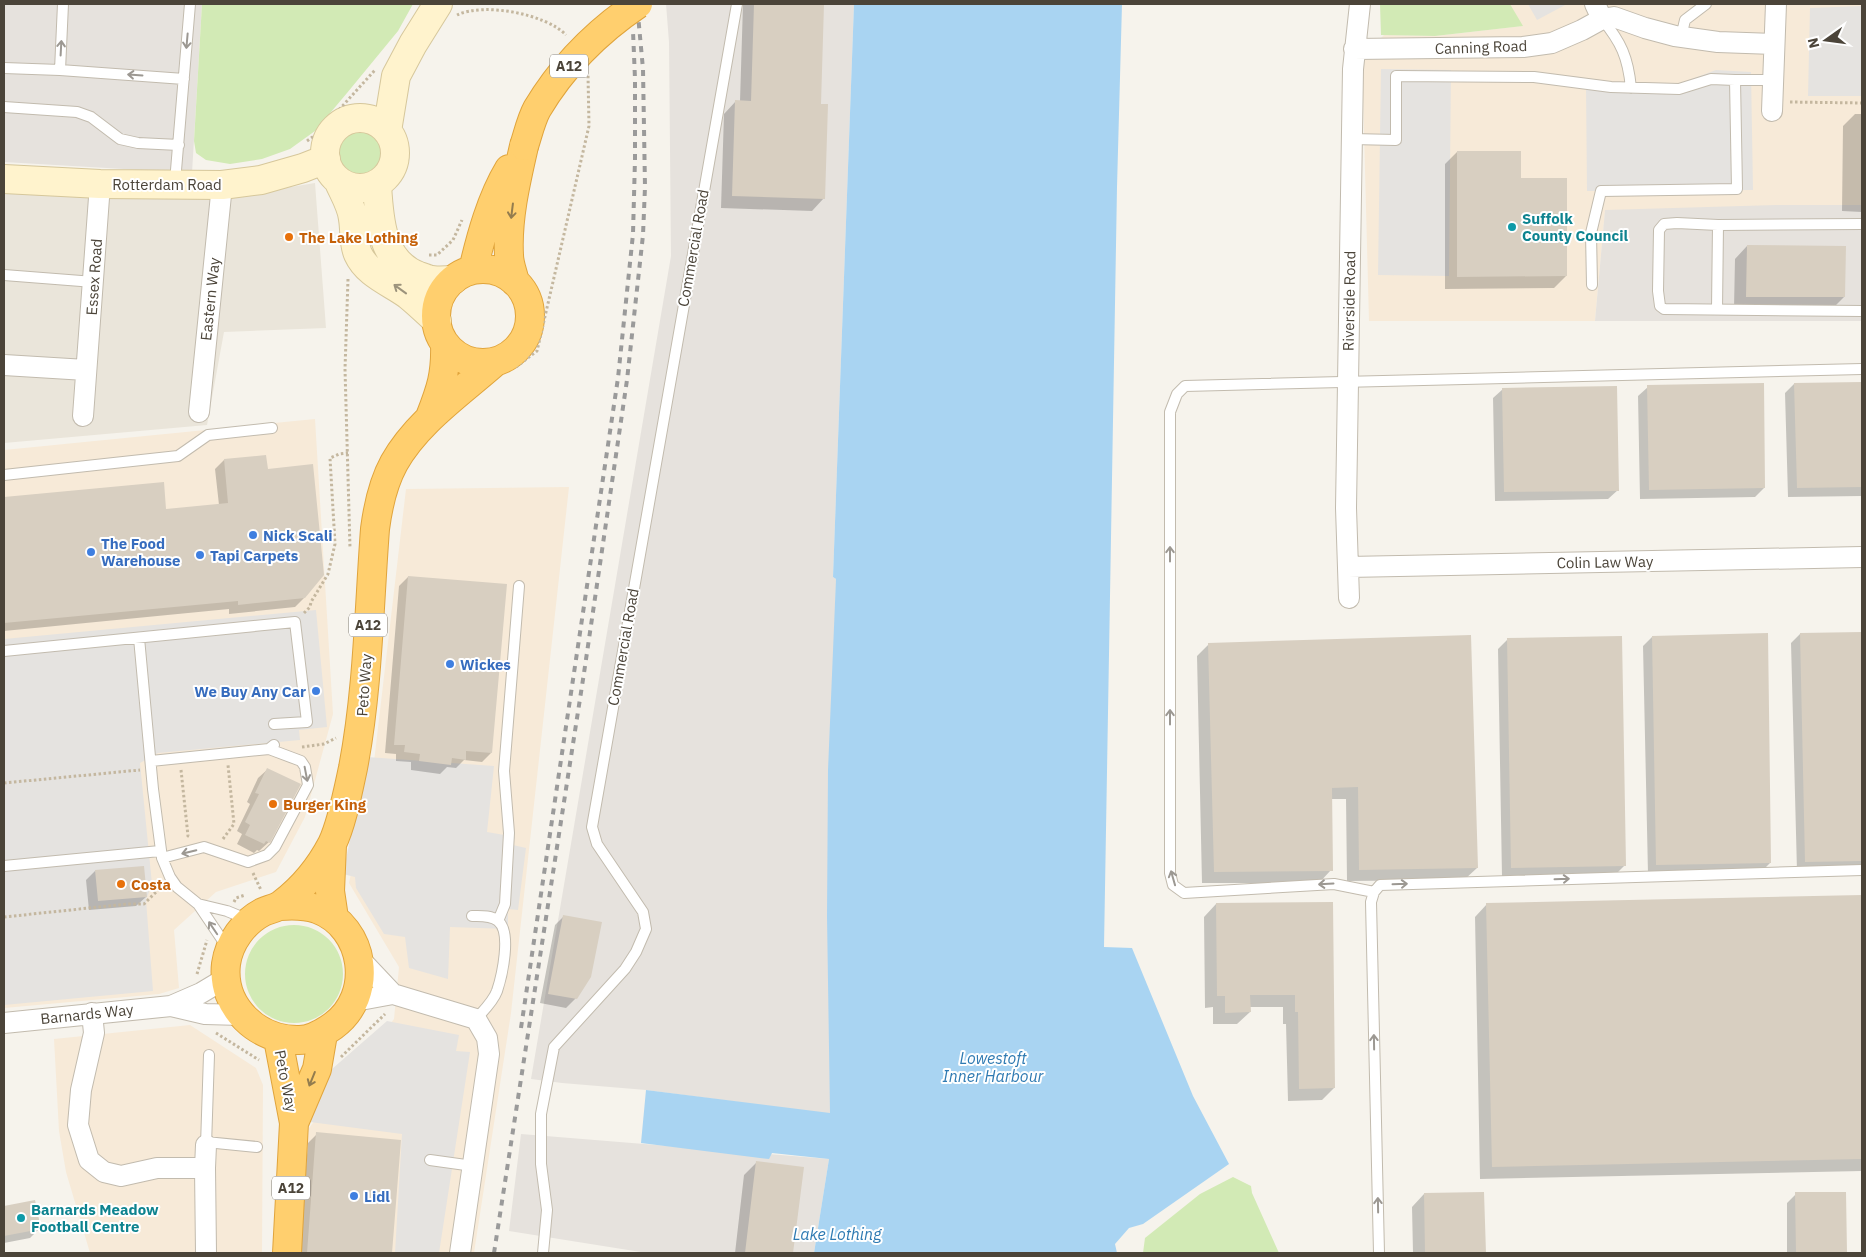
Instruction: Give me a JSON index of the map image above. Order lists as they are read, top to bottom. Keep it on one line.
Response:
{"streets":{"highway":["A12","Peto Way"],"street":["Canning Road","Rotterdam Road","Essex Road","Eastern Way","Riverside Road","Colin Law Way","Barnards Way"],"lane":["Commercial Road"]},"crossings":[["Canning Road","Riverside Road"],["A12","Peto Way"],["Rotterdam Road","Essex Road"],["Rotterdam Road","Eastern Way"],["Riverside Road","Colin Law Way"],["Peto Way","Barnards Way"]],"water":["Lowestoft Inner Harbour","Lake Lothing"],"places":["Suffolk County Council","The Lake Lothing","Nick Scali","The Food Warehouse","Tapi Carpets","Wickes","We Buy Any Car","Burger King","Costa","Lidl","Barnards Meadow Football Centre"],"north":"left"}
